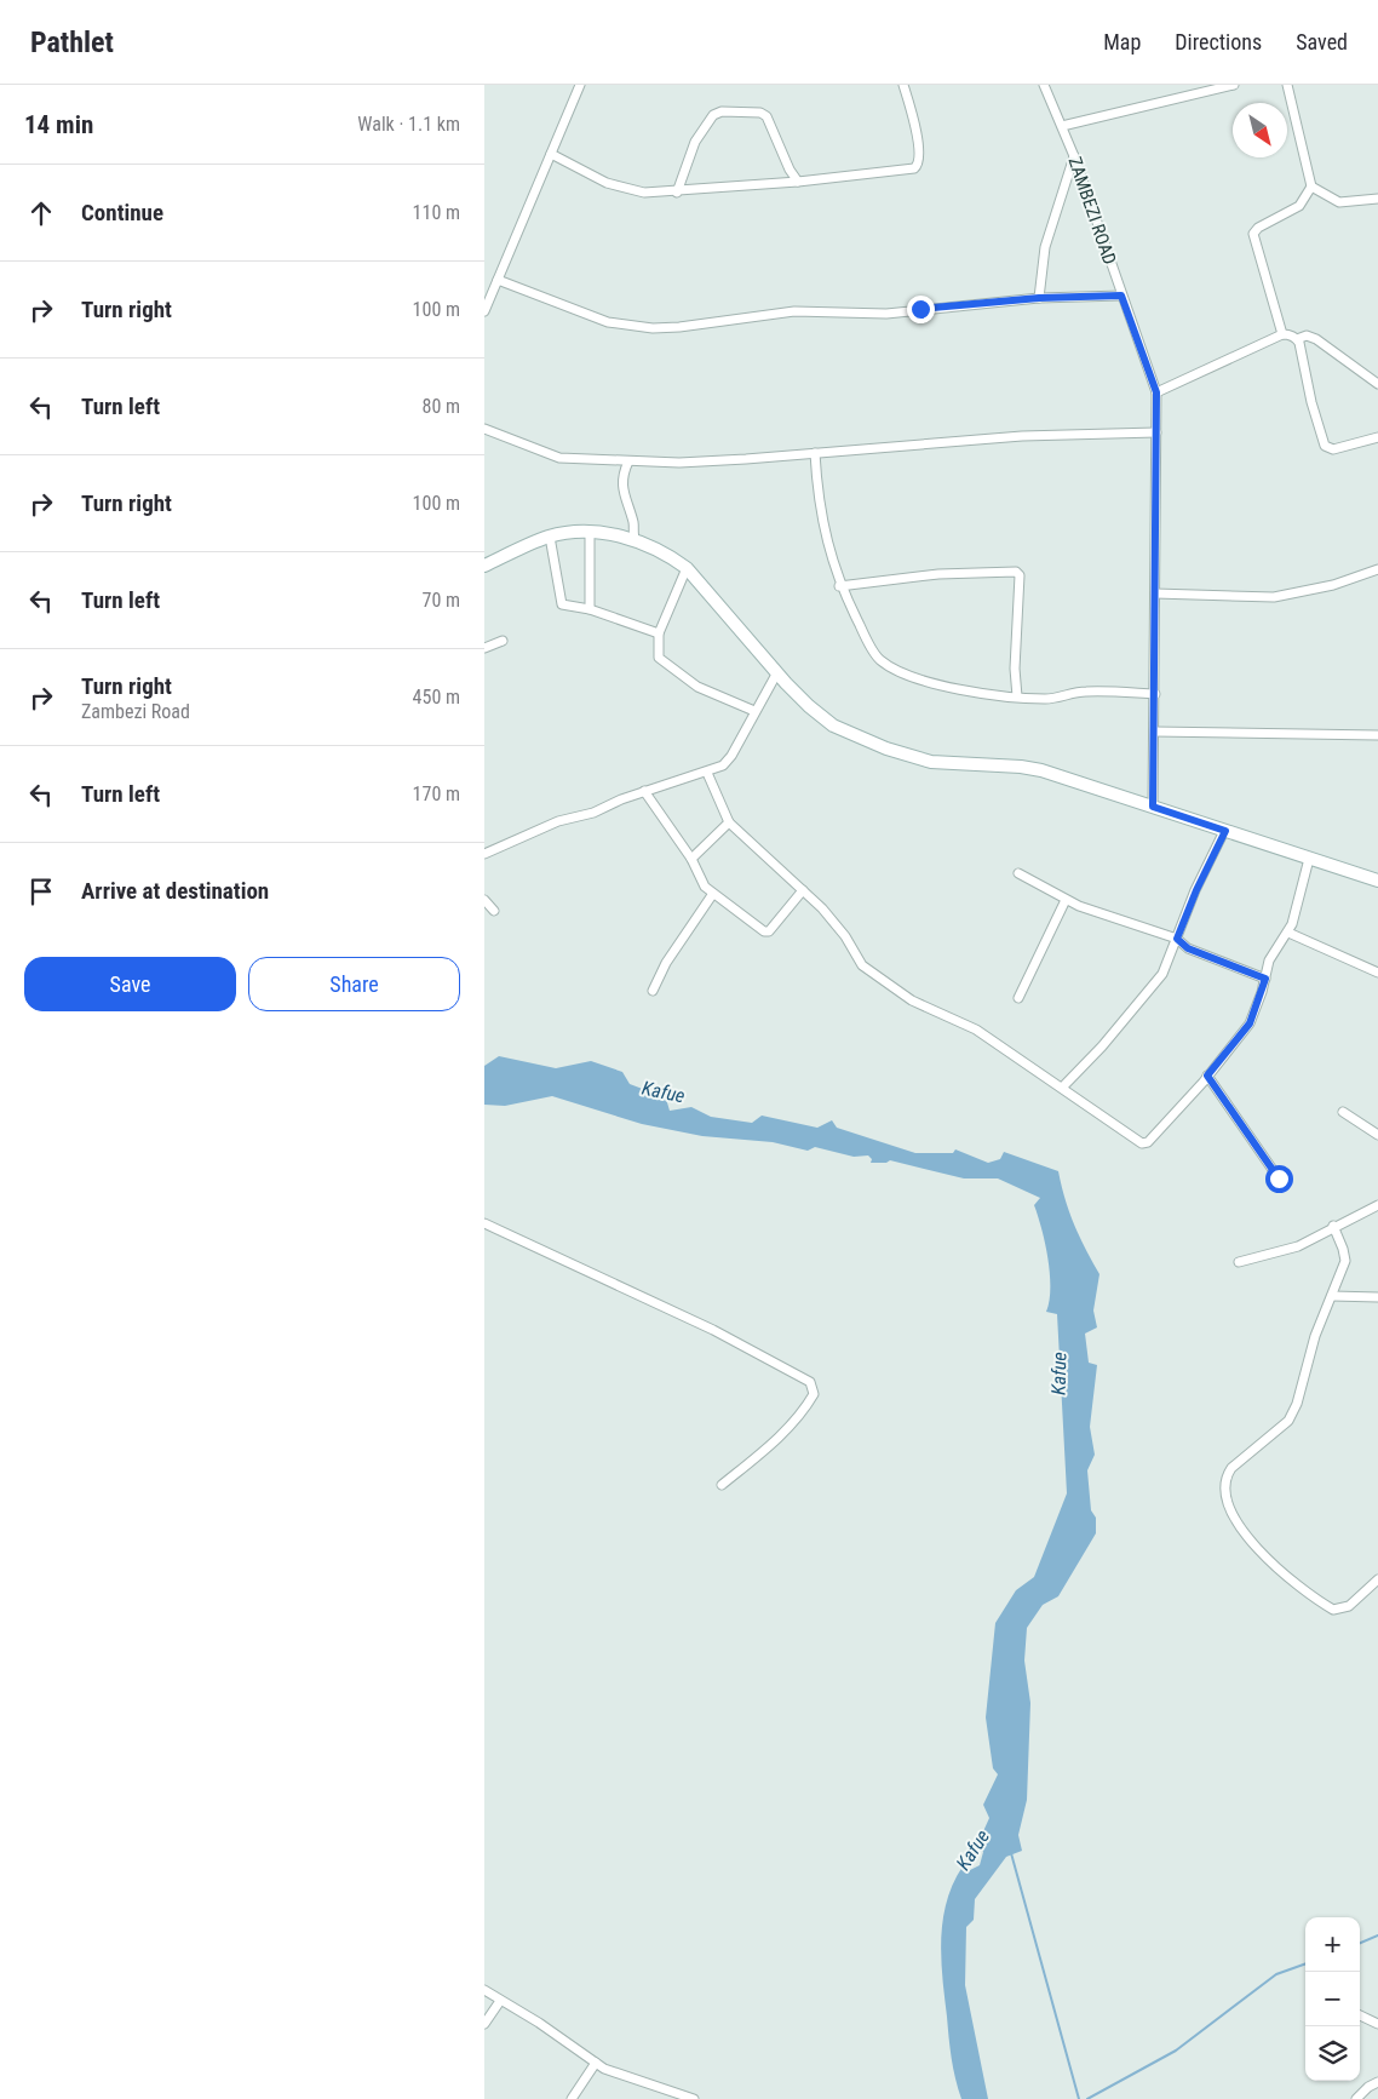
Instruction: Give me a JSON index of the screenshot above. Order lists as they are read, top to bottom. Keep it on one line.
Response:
{"streets":{"street":["ZAMBEZI ROAD"]},"water":["Kafue"],"north":"bottom right","page":{"header":"Pathlet","nav":["Map","Directions","Saved"],"heading":["14 min","Walk · 1.1 km"],"list":[["Continue","110 m"],["Turn right","100 m"],["Turn left","80 m"],["Turn right","100 m"],["Turn left","70 m"],["Turn right","Zambezi Road","450 m"],["Turn left","170 m"],"Arrive at destination"],"buttons":["Save","Share"],"map_buttons":["+","−"]}}
